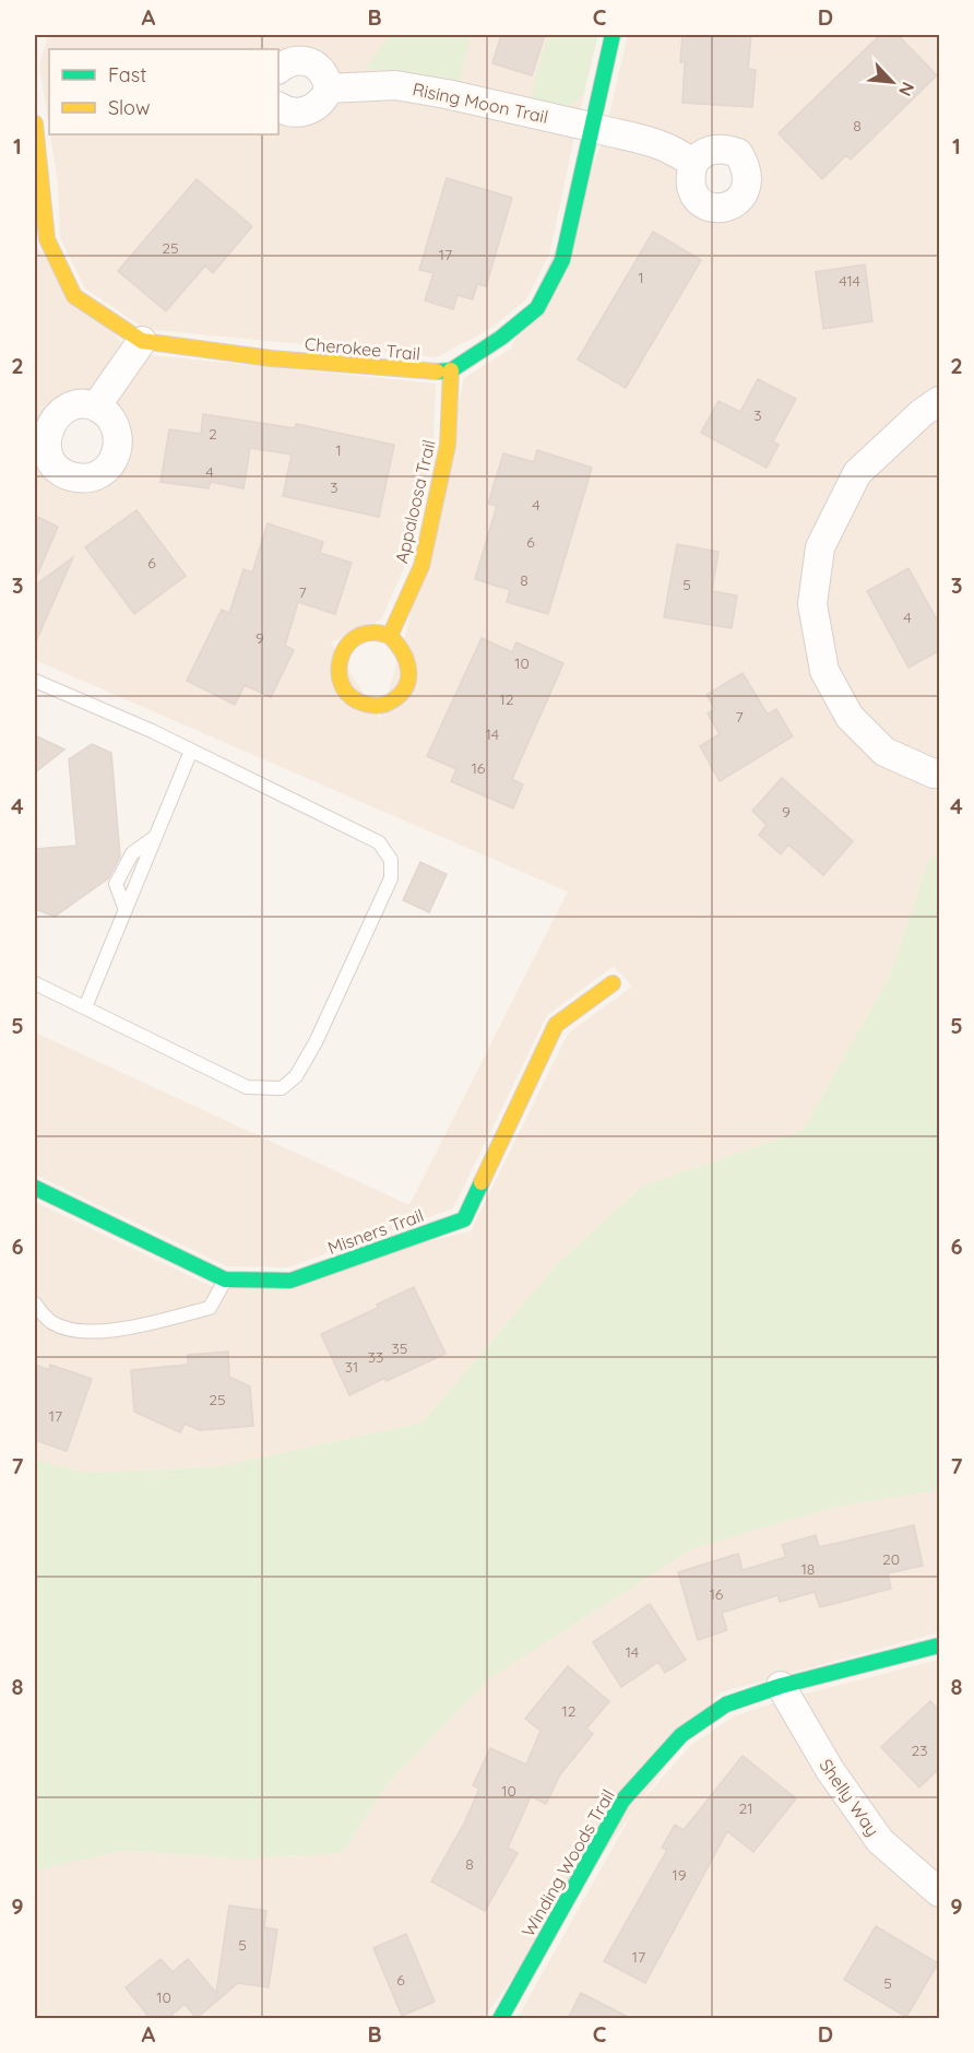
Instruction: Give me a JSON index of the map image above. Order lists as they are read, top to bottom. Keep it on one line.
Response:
{"streets":{"street":["Rising Moon Trail","Cherokee Trail","Appaloosa Trail","Misners Trail","Shelly Way","Winding Woods Trail"]},"crossings":[["Cherokee Trail","Appaloosa Trail"],["Shelly Way","Winding Woods Trail"]],"house_numbers":["8","25","17","1","414","3","2","1","4","3","4","6","6","8","5","7","4","9","10","12","7","14","16","9","35","33","31","25","17","20","18","16","14","12","23","10","21","8","19","5","17","6","5","10"],"legend":["Fast","Slow"],"north":"bottom right","grid":{"columns":["A","B","C","D"],"rows":["1","2","3","4","5","6","7","8","9"]}}
